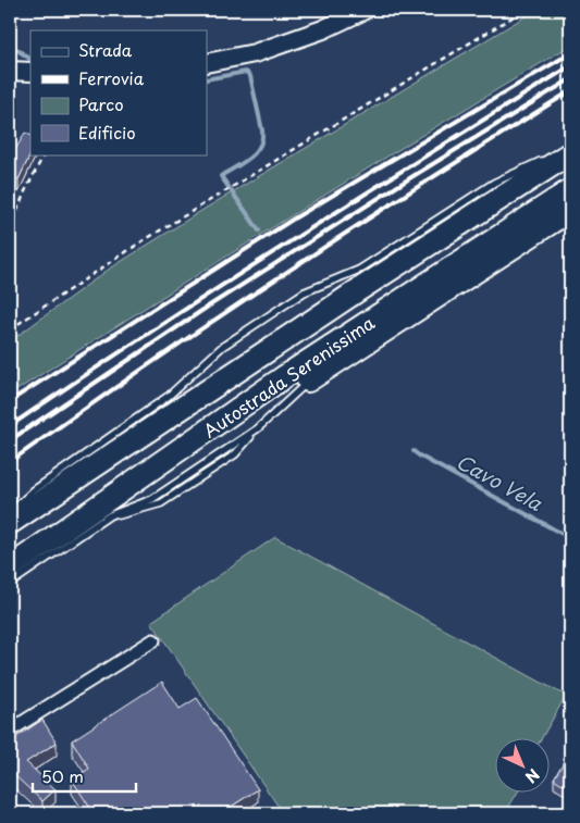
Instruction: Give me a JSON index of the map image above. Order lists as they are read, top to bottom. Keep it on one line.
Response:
{"streets":{"highway":["Autostrada Serenissima"]},"water":["Cavo Vela"],"legend":["Strada","Ferrovia","Parco","Edificio"],"scale_bar":"50 m","north":"bottom right"}
